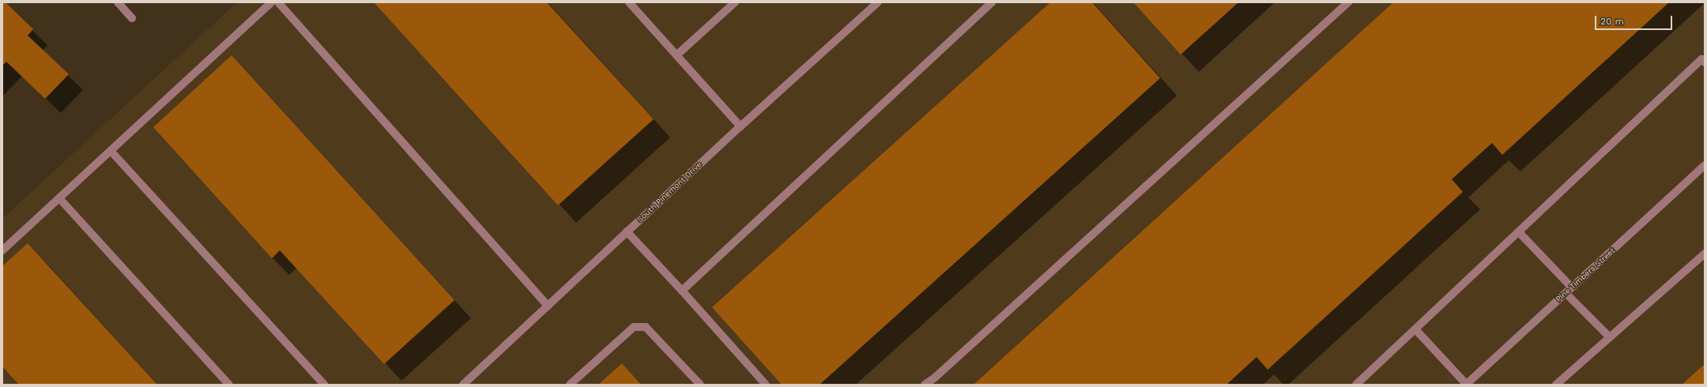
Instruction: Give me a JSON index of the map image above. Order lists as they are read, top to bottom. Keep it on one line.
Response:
{"streets":{"street":["South Pinemont Drive","Pine Timbers Street"]},"scale_bar":"20 m"}
